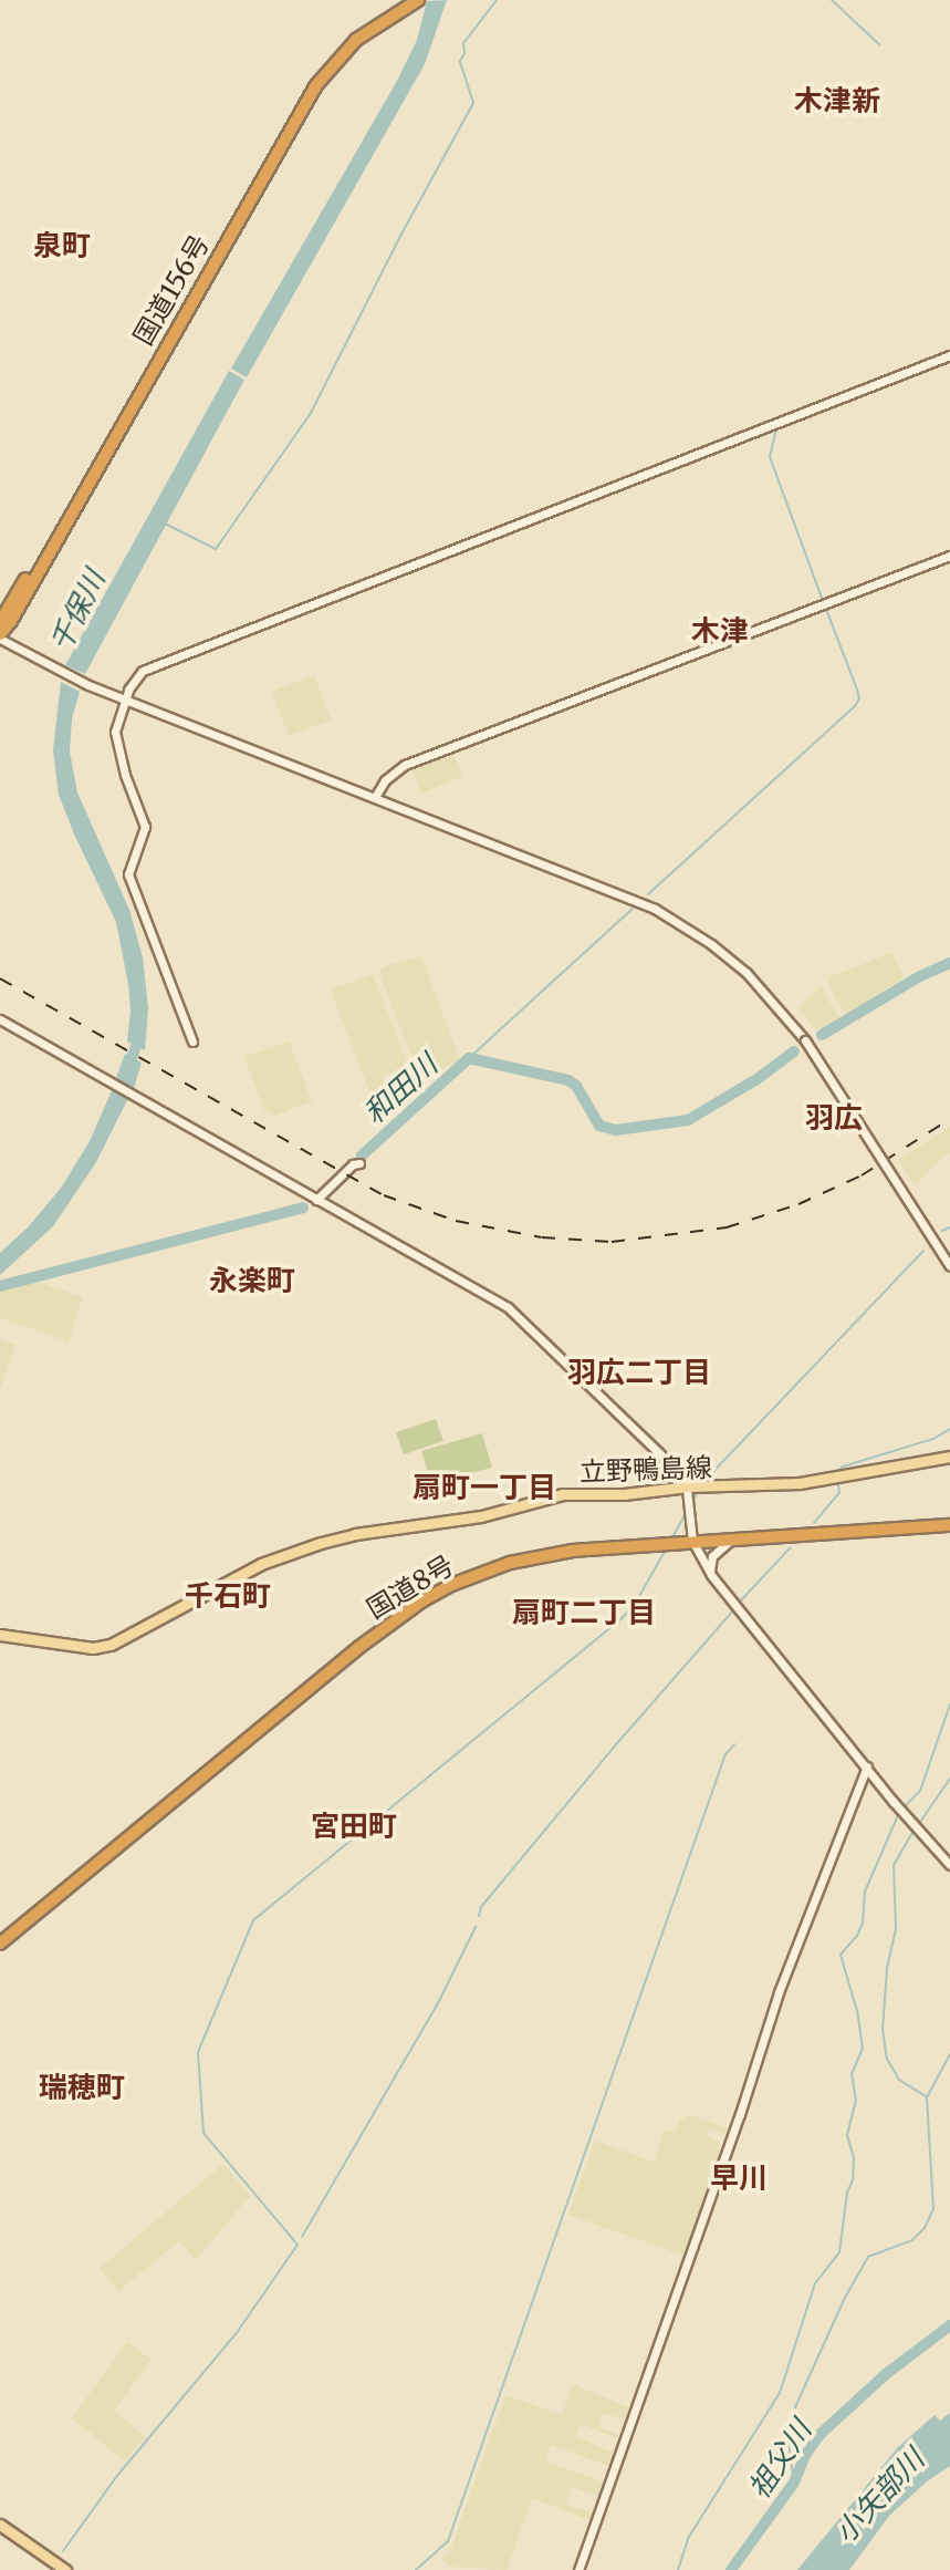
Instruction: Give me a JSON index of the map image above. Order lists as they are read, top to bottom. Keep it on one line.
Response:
{"streets":{"highway":["国道156号","国道8号"],"main road":["立野鴨島線"]},"districts":["木津新","泉町","木津","羽広","永楽町","羽広二丁目","扇町一丁目","千石町","扇町二丁目","宮田町","瑞穂町","早川"],"water":["千保川","和田川","祖父川","小矢部川"]}
